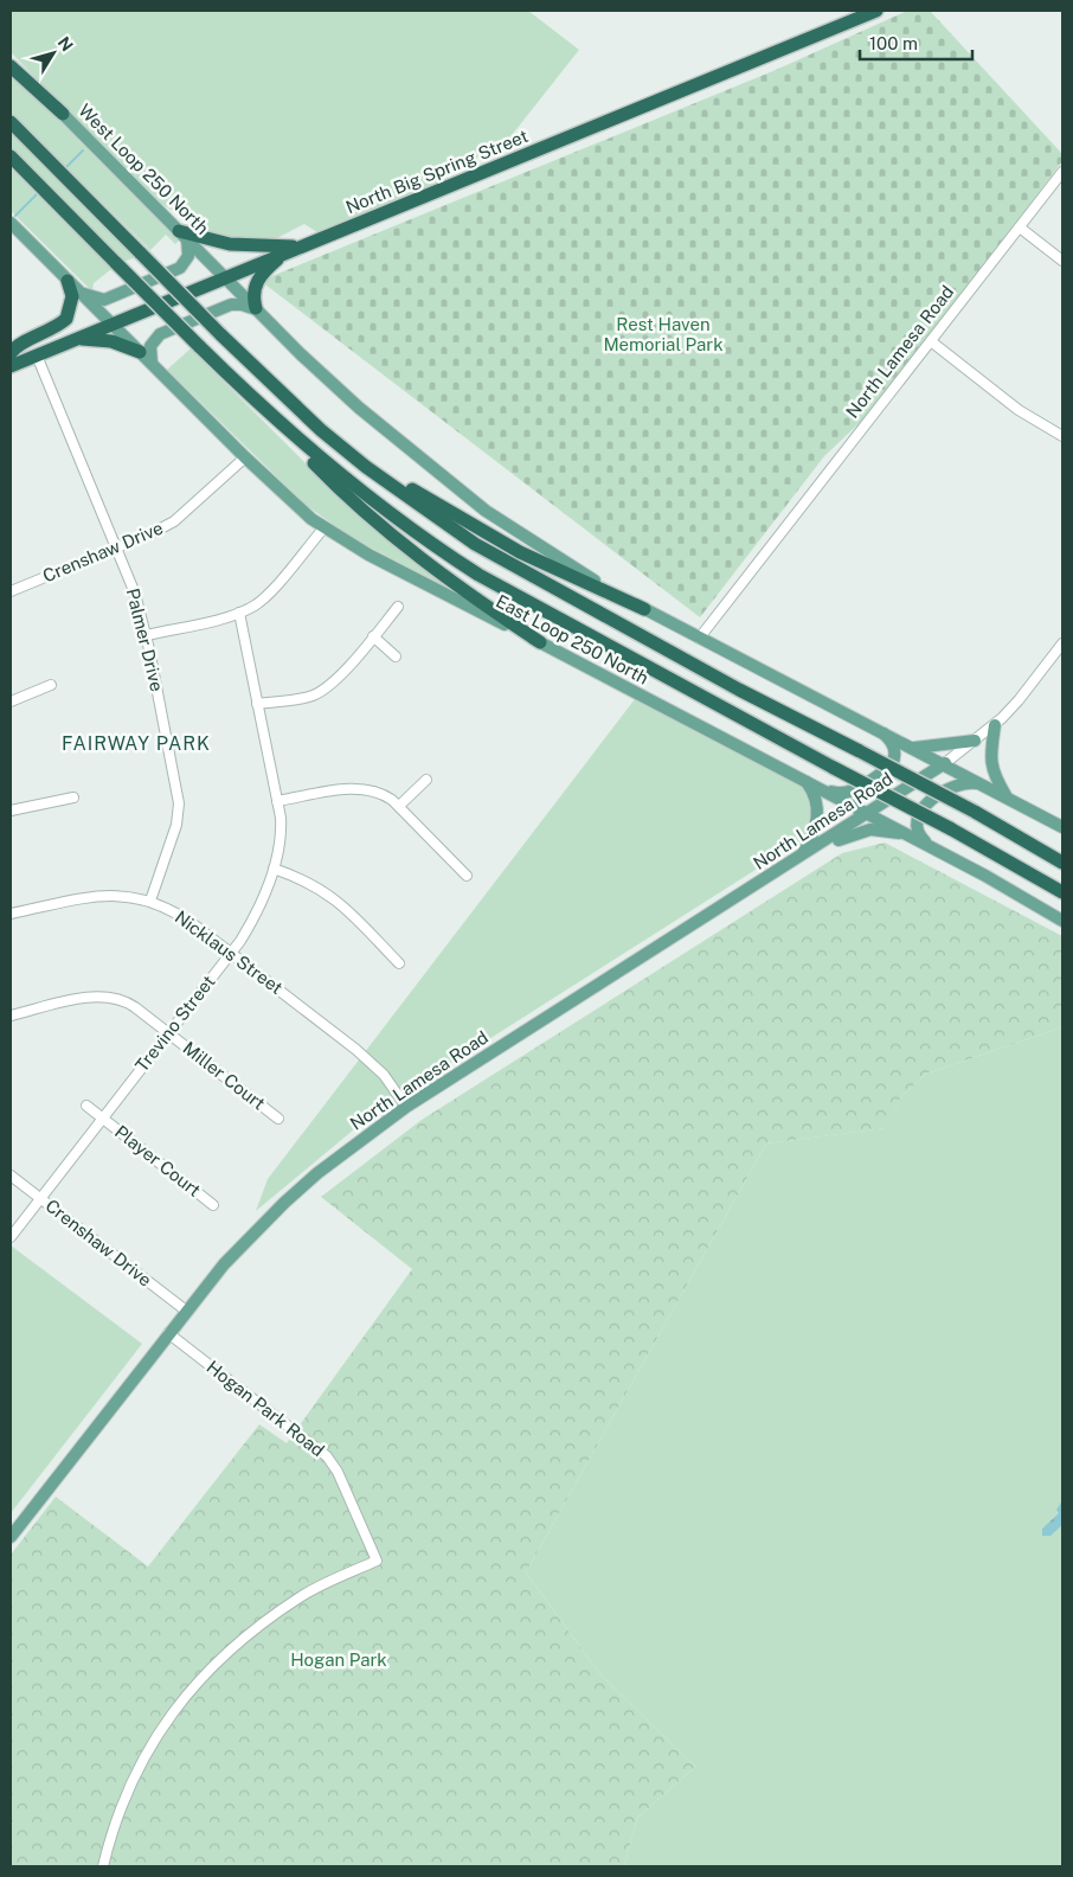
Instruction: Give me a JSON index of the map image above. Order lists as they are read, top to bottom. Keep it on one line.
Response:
{"streets":{"highway":["North Big Spring Street"],"main road":["West Loop 250 North","North Lamesa Road","East Loop 250 North"],"street":["Crenshaw Drive","Palmer Drive","Nicklaus Street","Trevino Street","Miller Court","Player Court","Hogan Park Road"]},"crossings":[["West Loop 250 North","North Big Spring Street"],["North Big Spring Street","Palmer Drive"],["North Big Spring Street","East Loop 250 North"],["North Lamesa Road","Crenshaw Drive"],["North Lamesa Road","East Loop 250 North"],["North Lamesa Road","Nicklaus Street"],["North Lamesa Road","Hogan Park Road"],["Crenshaw Drive","Palmer Drive"],["Crenshaw Drive","East Loop 250 North"],["Crenshaw Drive","Trevino Street"],["Palmer Drive","Nicklaus Street"],["Nicklaus Street","Trevino Street"],["Trevino Street","Miller Court"],["Trevino Street","Player Court"]],"districts":["FAIRWAY PARK"],"parks":["Rest Haven Memorial Park","Hogan Park"],"scale_bar":"100 m","north":"top right"}
